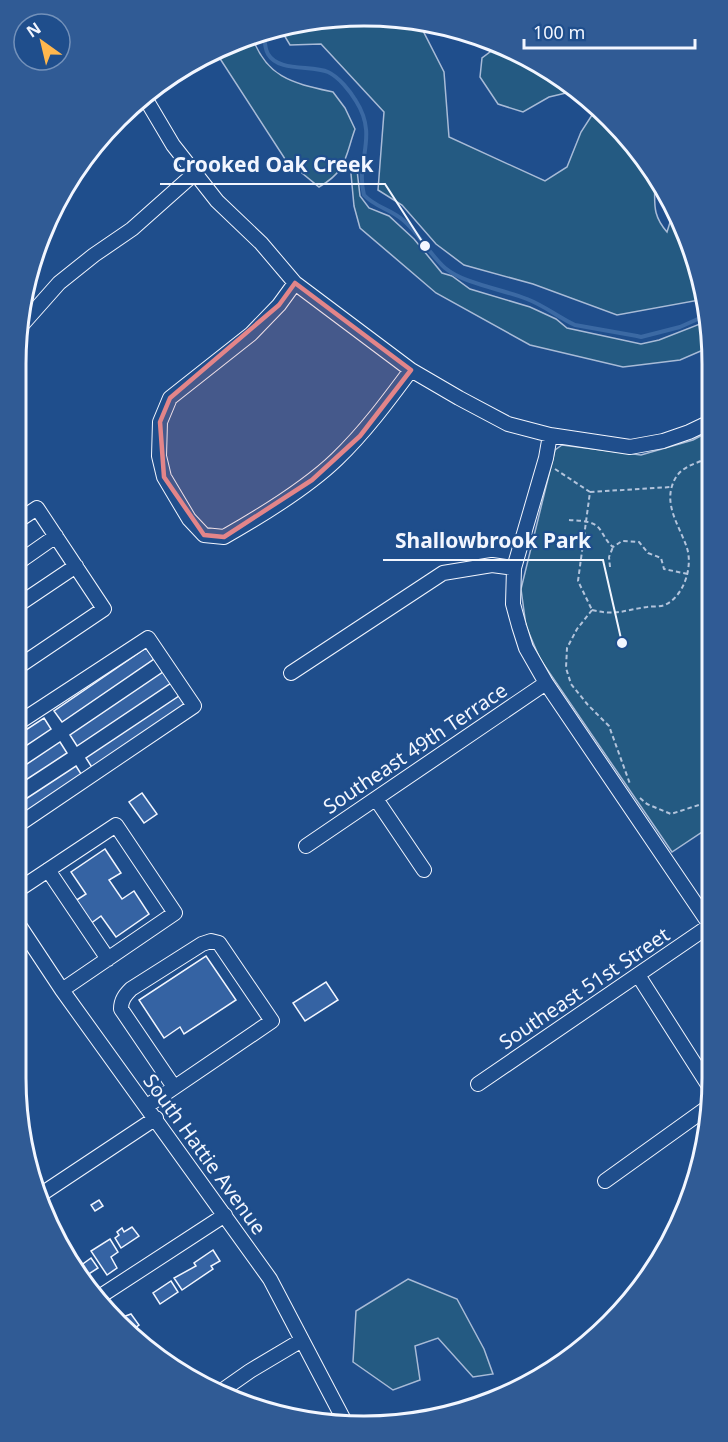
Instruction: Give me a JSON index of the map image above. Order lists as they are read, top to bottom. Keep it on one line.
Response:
{"streets":{"street":["Southeast 49th Terrace","Southeast 51st Street","South Hattie Avenue"]},"places":["Crooked Oak Creek","Shallowbrook Park"],"scale_bar":"100 m","north":"top left"}
